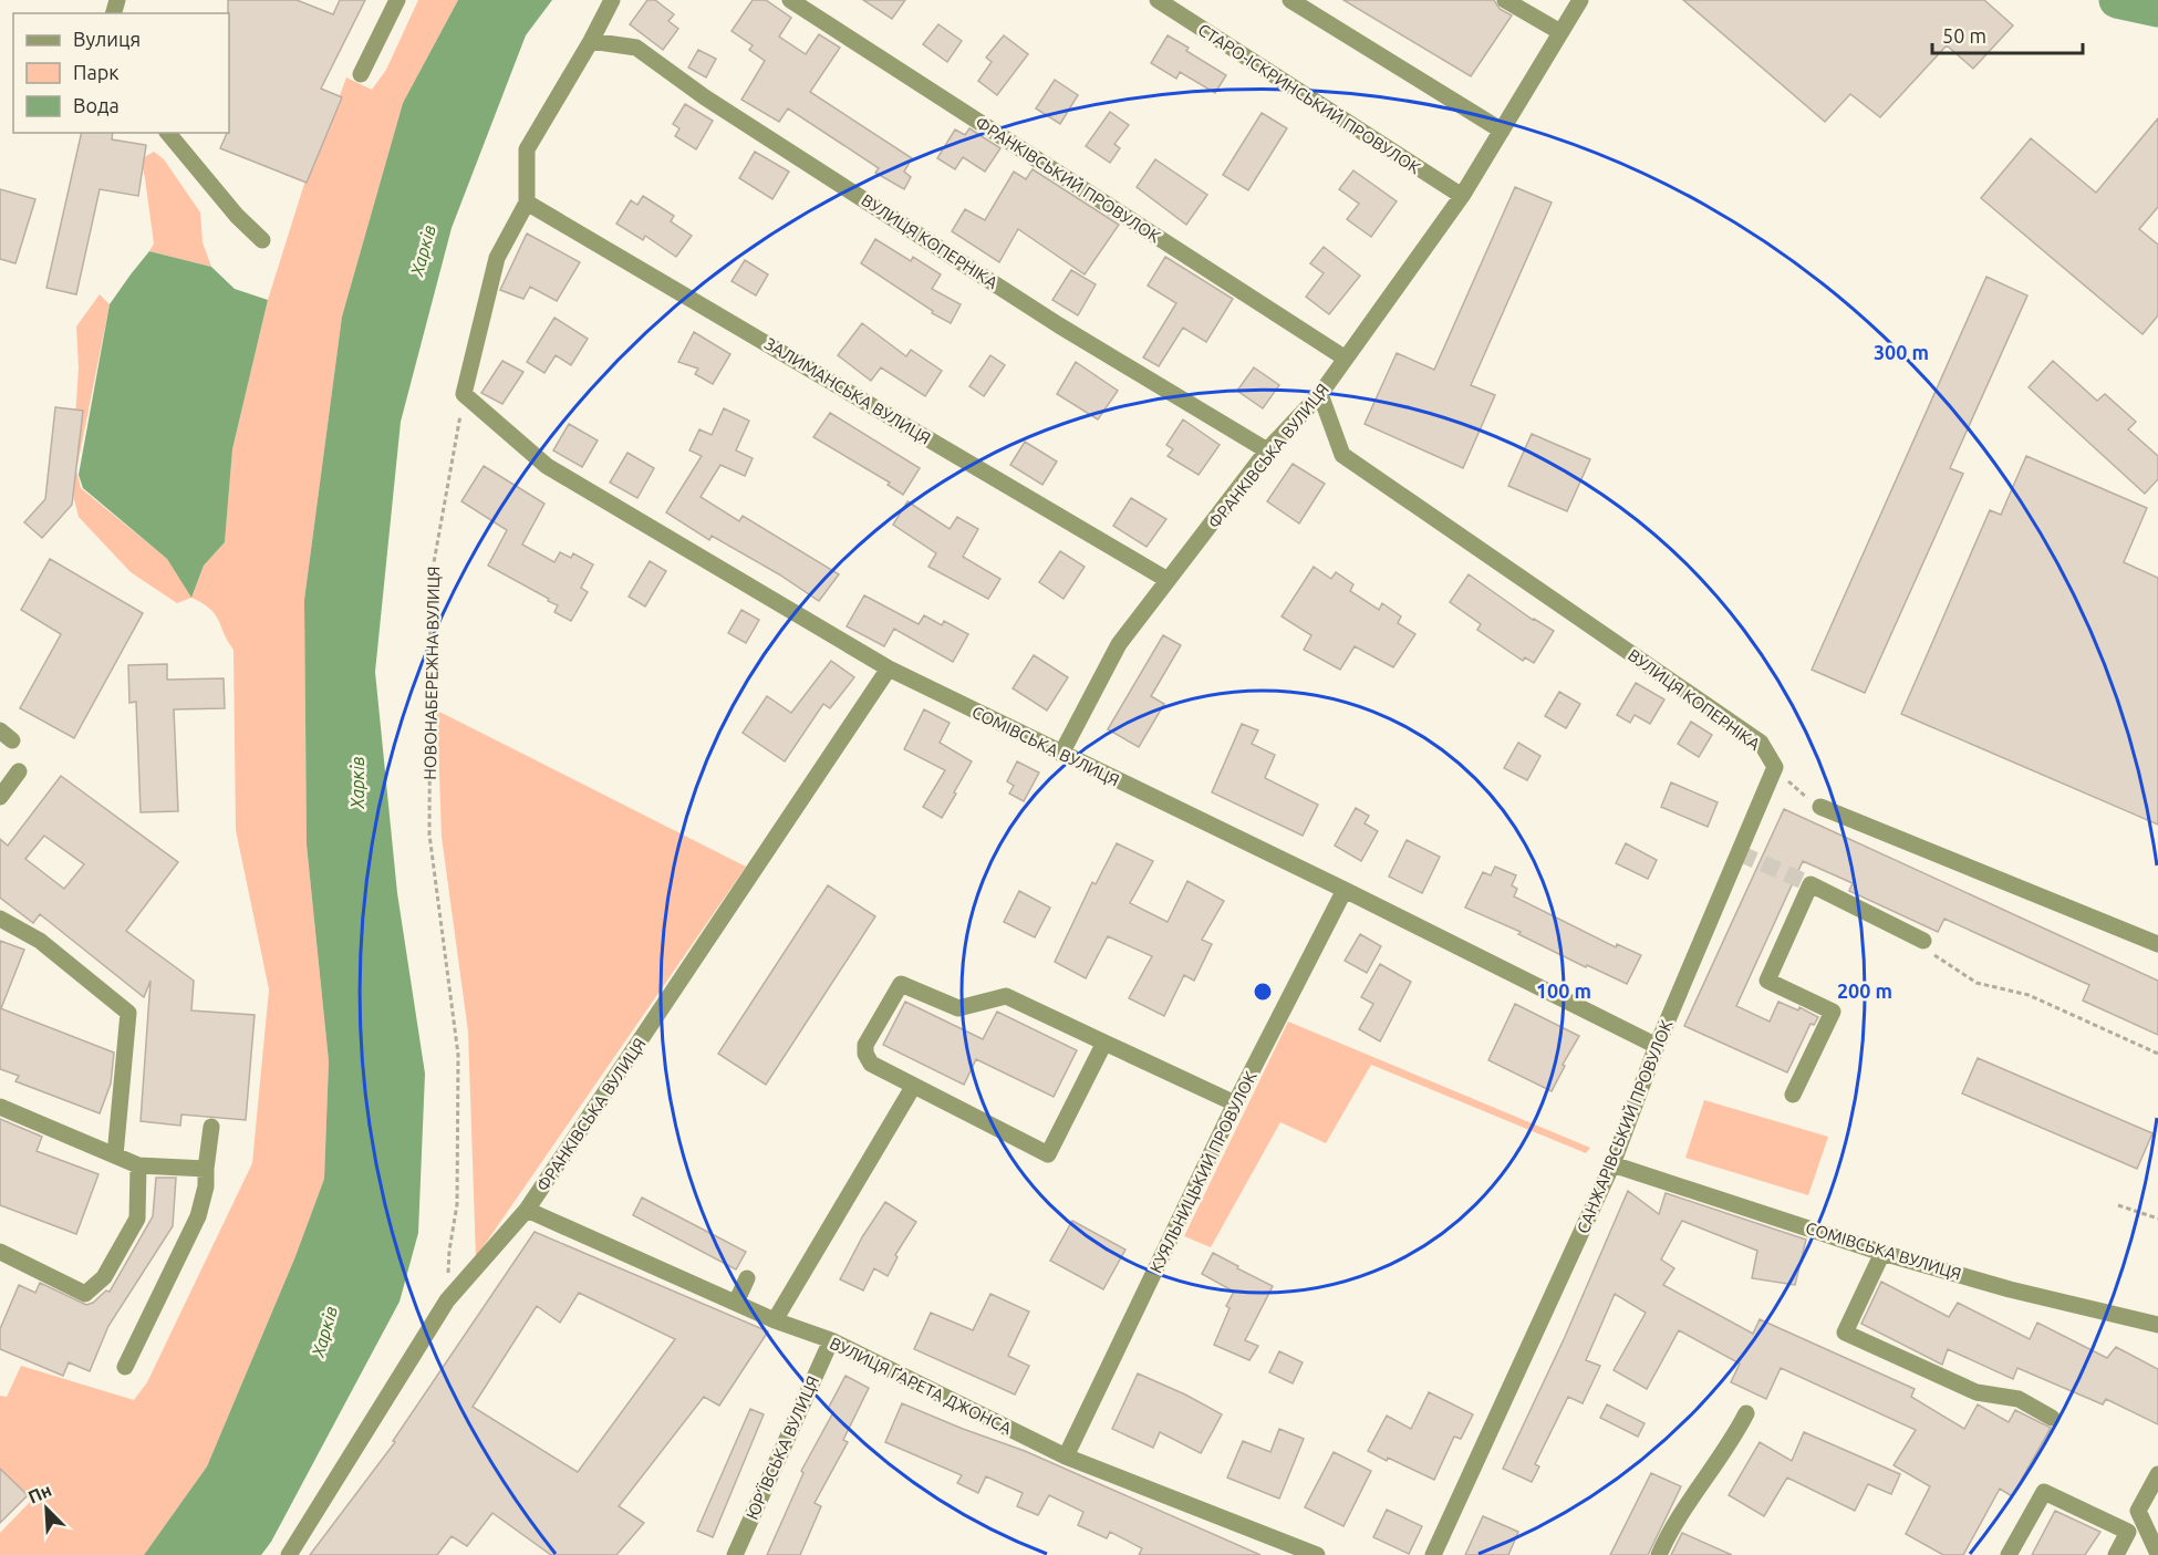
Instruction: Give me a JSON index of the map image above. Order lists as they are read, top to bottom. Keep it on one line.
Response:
{"streets":{"street":["СТАРО-ІСКРИНСЬКИЙ ПРОВУЛОК","ФРАНКІВСЬКИЙ ПРОВУЛОК","ВУЛИЦЯ КОПЕРНІКА","ЗАЛИМАНСЬКА ВУЛИЦЯ","ФРАНКІВСЬКА ВУЛИЦЯ","СОМІВСЬКА ВУЛИЦЯ","САНЖАРІВСЬКИЙ ПРОВУЛОК","КУЯЛЬНИЦЬКИЙ ПРОВУЛОК","ВУЛИЦЯ ҐАРЕТА ДЖОНСА","ЮР’ЇВСЬКА ВУЛИЦЯ"],"path":["НОВОНАБЕРЕЖНА ВУЛИЦЯ"]},"crossings":[["СТАРО-ІСКРИНСЬКИЙ ПРОВУЛОК","ФРАНКІВСЬКА ВУЛИЦЯ"],["ФРАНКІВСЬКИЙ ПРОВУЛОК","ФРАНКІВСЬКА ВУЛИЦЯ"],["ВУЛИЦЯ КОПЕРНІКА","ФРАНКІВСЬКА ВУЛИЦЯ"],["ВУЛИЦЯ КОПЕРНІКА","САНЖАРІВСЬКИЙ ПРОВУЛОК"],["ЗАЛИМАНСЬКА ВУЛИЦЯ","ФРАНКІВСЬКА ВУЛИЦЯ"],["ФРАНКІВСЬКА ВУЛИЦЯ","НОВОНАБЕРЕЖНА ВУЛИЦЯ"],["ФРАНКІВСЬКА ВУЛИЦЯ","СОМІВСЬКА ВУЛИЦЯ"],["ФРАНКІВСЬКА ВУЛИЦЯ","ВУЛИЦЯ ҐАРЕТА ДЖОНСА"],["НОВОНАБЕРЕЖНА ВУЛИЦЯ","СОМІВСЬКА ВУЛИЦЯ"],["СОМІВСЬКА ВУЛИЦЯ","САНЖАРІВСЬКИЙ ПРОВУЛОК"],["СОМІВСЬКА ВУЛИЦЯ","КУЯЛЬНИЦЬКИЙ ПРОВУЛОК"],["КУЯЛЬНИЦЬКИЙ ПРОВУЛОК","ВУЛИЦЯ ҐАРЕТА ДЖОНСА"],["ВУЛИЦЯ ҐАРЕТА ДЖОНСА","ЮР’ЇВСЬКА ВУЛИЦЯ"]],"water":["Харків"],"legend":["Вулиця","Парк","Вода"],"scale_bar":"50 m","north":"top left","rings":["300 m","100 m","200 m"]}
